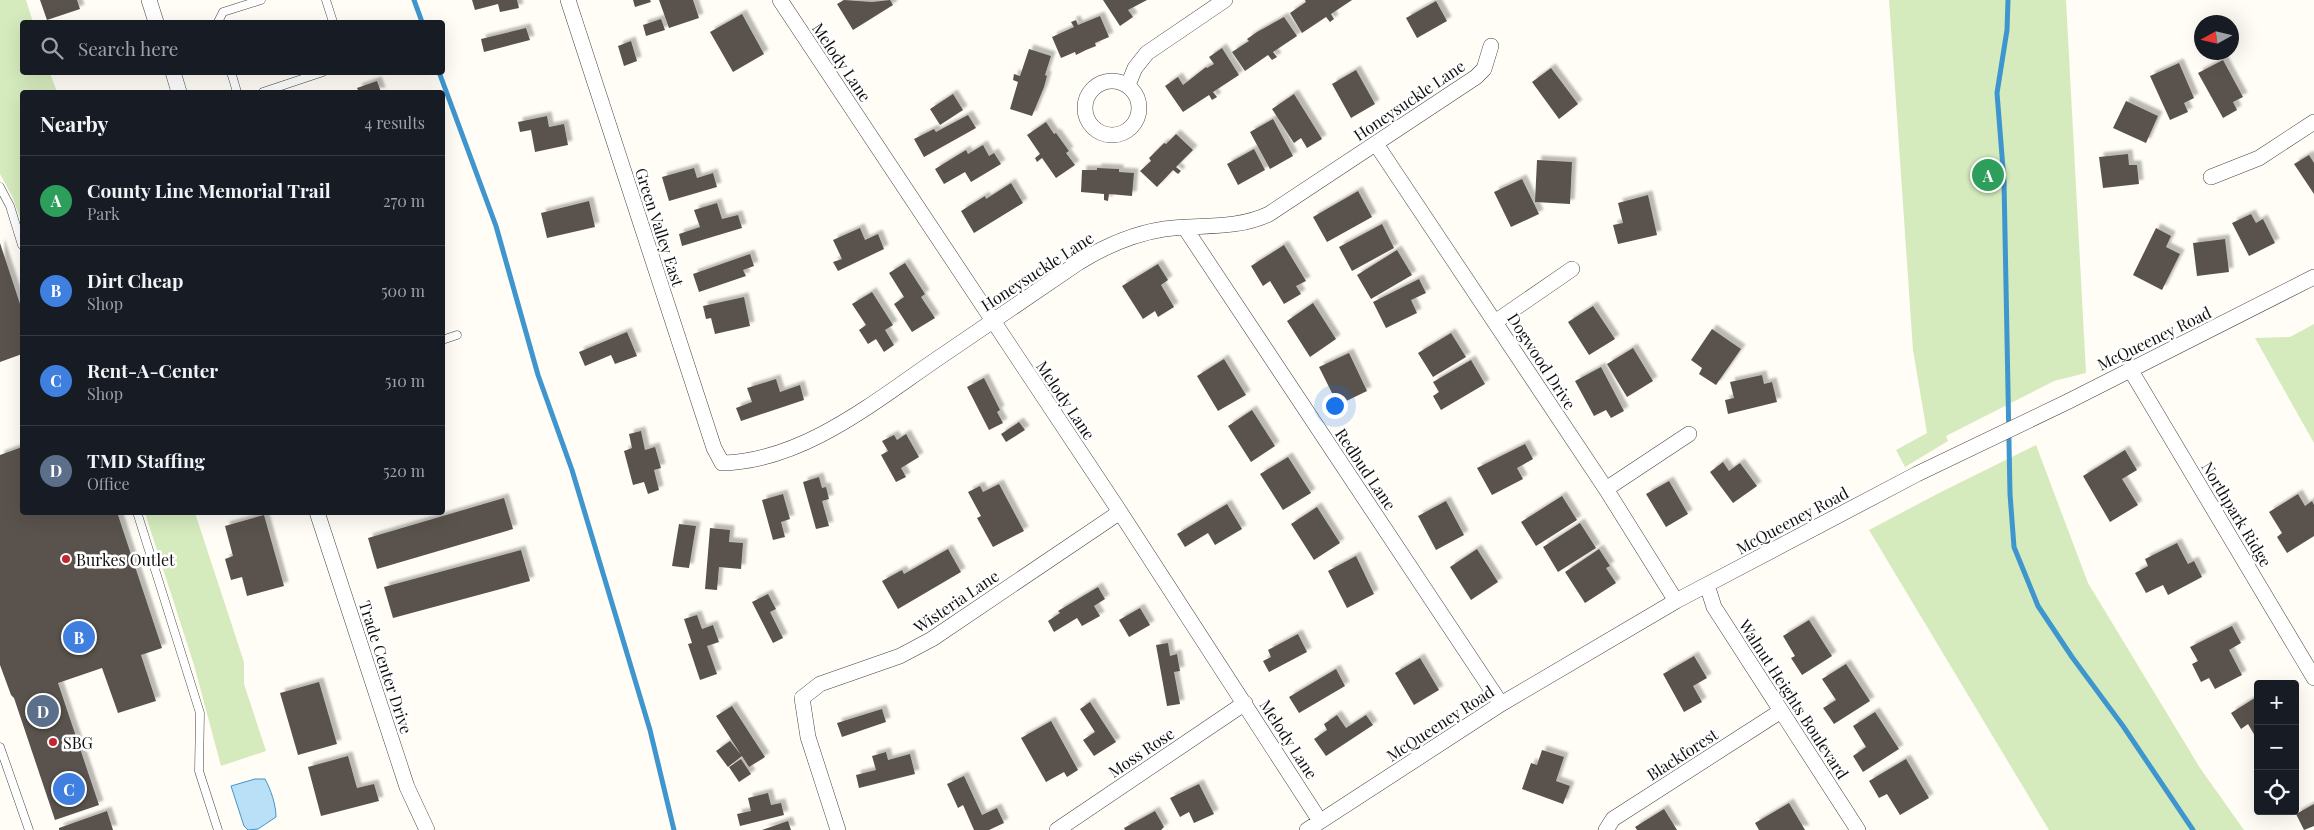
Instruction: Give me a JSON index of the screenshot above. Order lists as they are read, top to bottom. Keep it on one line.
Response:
{"streets":{"street":["Melody Lane","Honeysuckle Lane","Green Valley East","McQueeney Road","Dogwood Drive","Redbud Lane","Northpark Ridge","Wisteria Lane","Trade Center Drive","Walnut Heights Boulevard","Moss Rose","Blackforest"]},"crossings":[["Melody Lane","Honeysuckle Lane"],["Melody Lane","McQueeney Road"],["Melody Lane","Wisteria Lane"],["Melody Lane","Moss Rose"],["Honeysuckle Lane","Green Valley East"],["Honeysuckle Lane","Dogwood Drive"],["Honeysuckle Lane","Redbud Lane"],["McQueeney Road","Dogwood Drive"],["McQueeney Road","Redbud Lane"],["McQueeney Road","Northpark Ridge"],["McQueeney Road","Walnut Heights Boulevard"],["Walnut Heights Boulevard","Blackforest"]],"places":["Burkes Outlet","SBG"],"north":"left","page":{"search":"Search here","heading":["Nearby","4 results"],"list":[{"mark":"A","name":"County Line Memorial Trail","note":"Park","value":"270 m"},{"mark":"B","name":"Dirt Cheap","note":"Shop","value":"500 m"},{"mark":"C","name":"Rent-A-Center","note":"Shop","value":"510 m"},{"mark":"D","name":"TMD Staffing","note":"Office","value":"520 m"}],"pins":["A","B","D","C"],"map_buttons":["+","−"]}}
